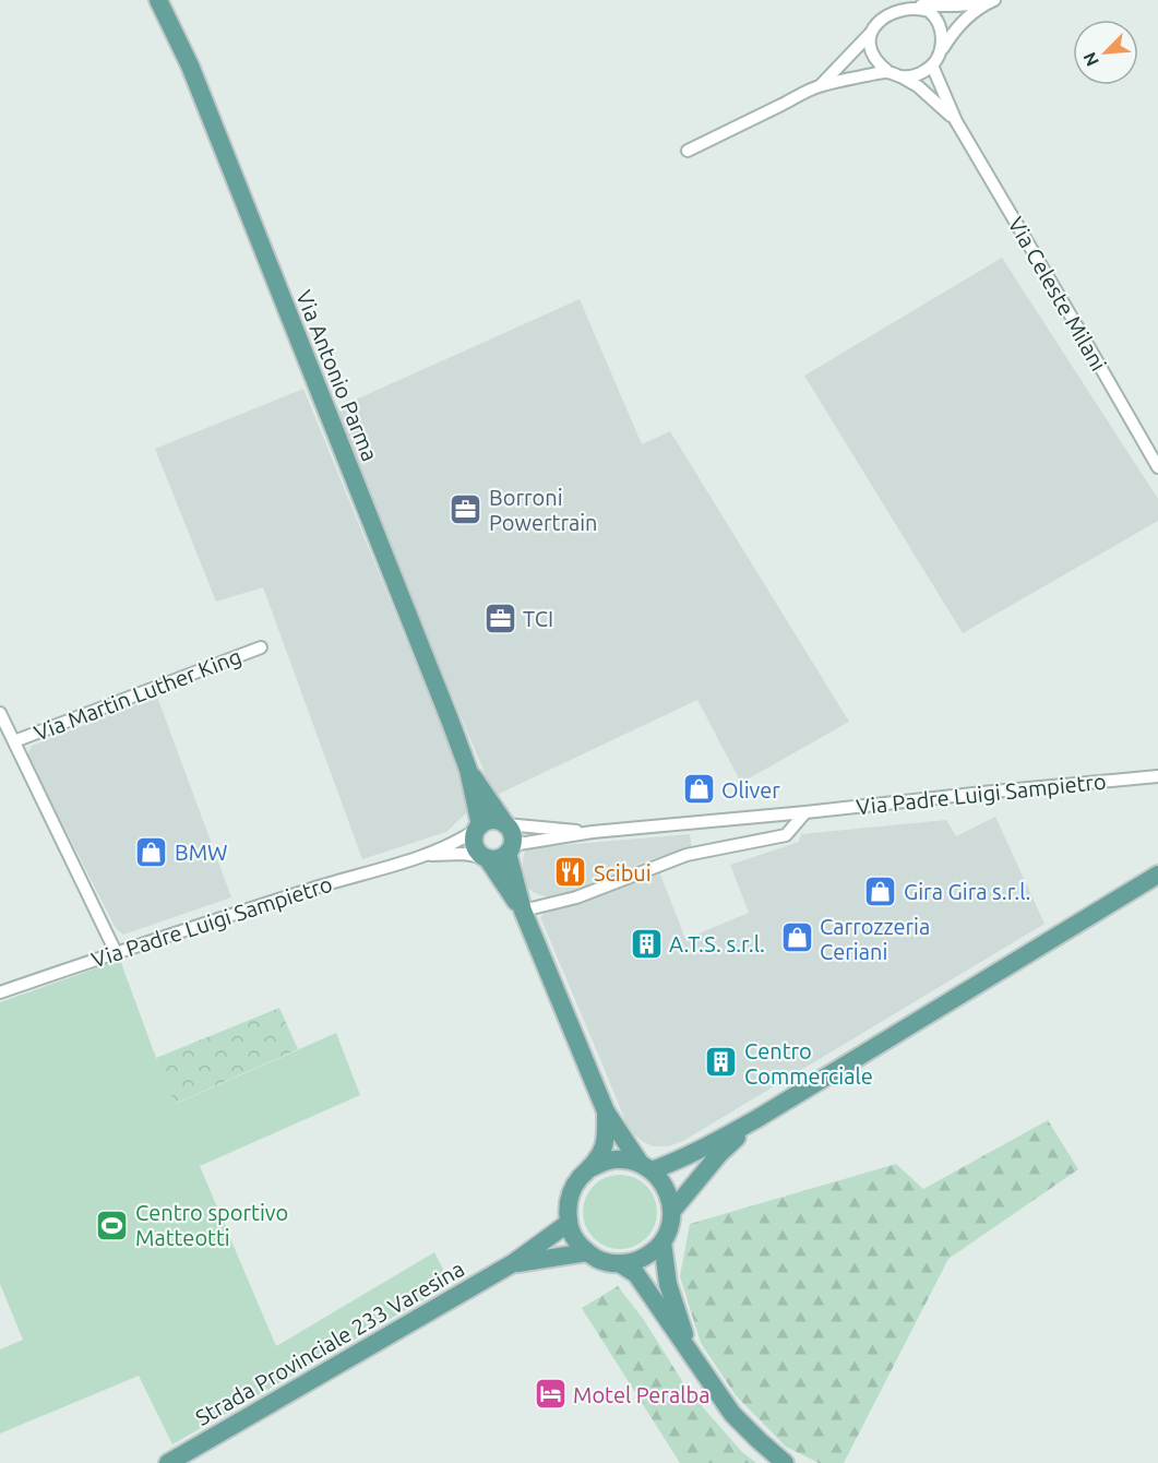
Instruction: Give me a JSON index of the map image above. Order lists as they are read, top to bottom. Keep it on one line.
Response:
{"streets":{"main road":["Via Antonio Parma","Strada Provinciale 233 Varesina"],"street":["Via Celeste Milani","Via Martin Luther King","Via Padre Luigi Sampietro"]},"crossings":[["Via Antonio Parma","Via Padre Luigi Sampietro"],["Via Martin Luther King","Via Padre Luigi Sampietro"]],"places":{"office":["Borroni Powertrain","TCI"],"shop":["Oliver","BMW","Gira Gira s.r.l.","Carrozzeria Ceriani"],"restaurant":["Scibui"],"building":["A.T.S. s.r.l.","Centro Commerciale"],"sports":["Centro sportivo Matteotti"],"hotel":["Motel Peralba"]},"north":"bottom left"}
